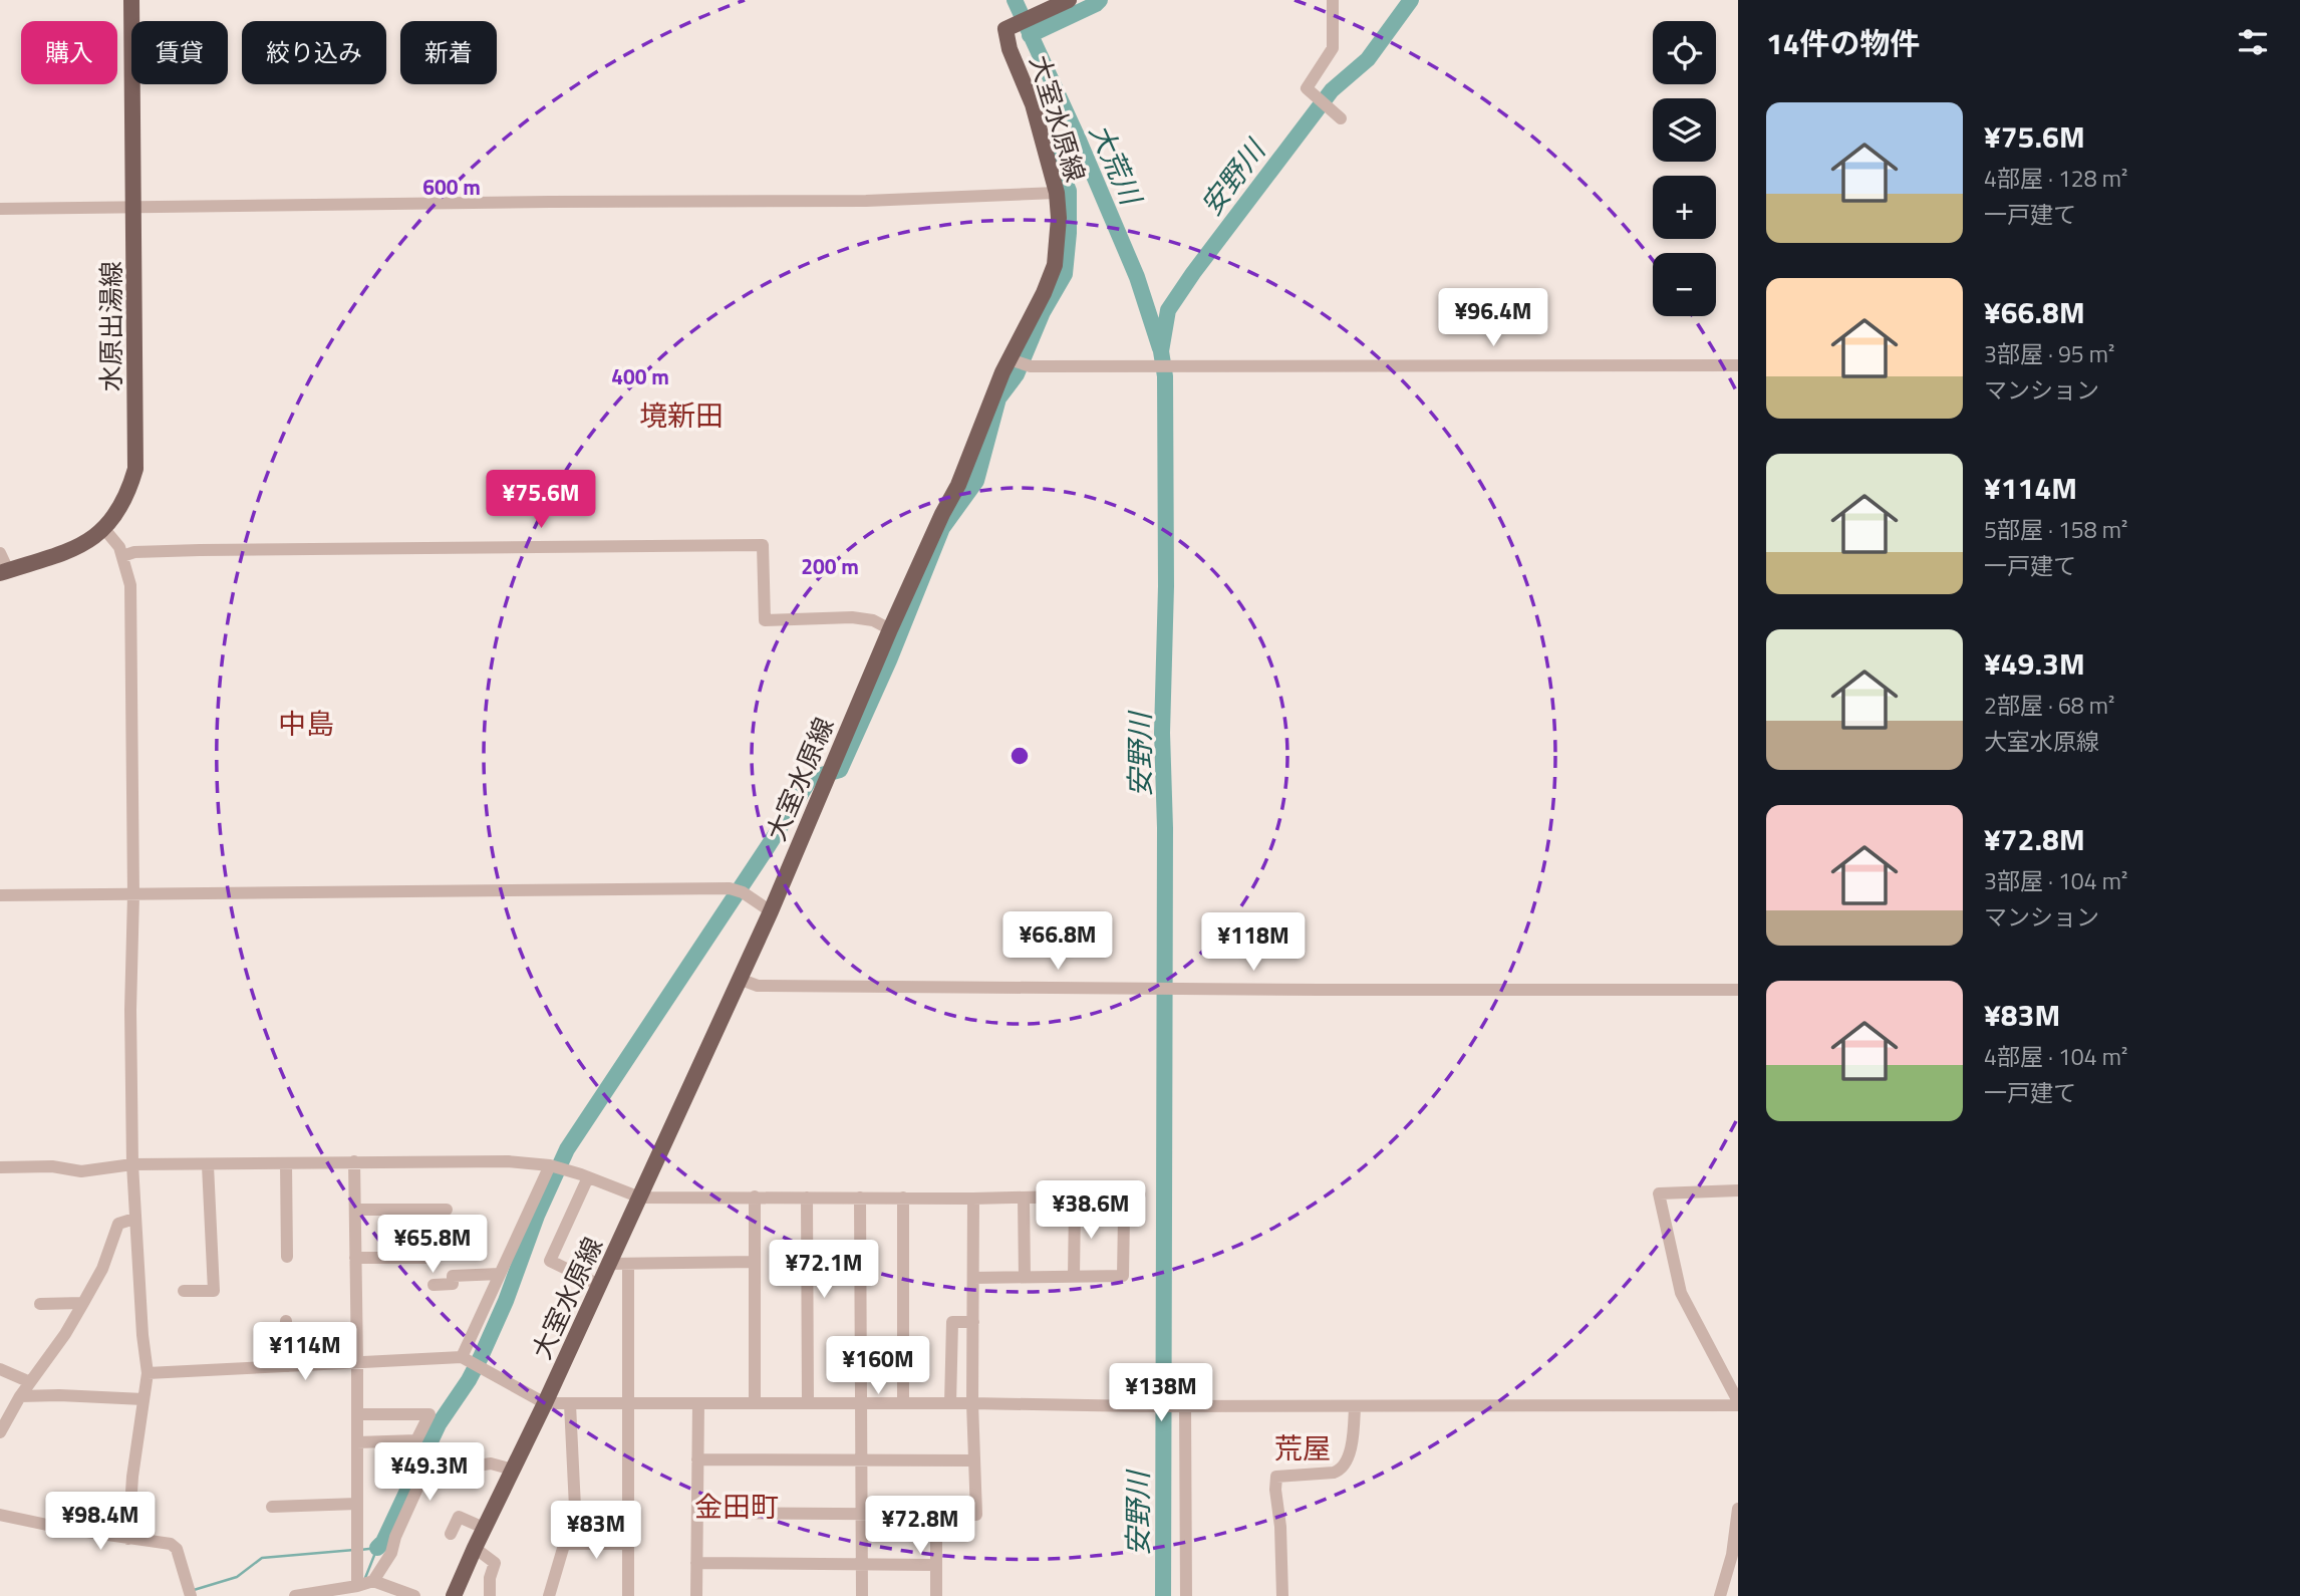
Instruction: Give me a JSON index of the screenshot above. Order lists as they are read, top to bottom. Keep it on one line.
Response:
{"streets":{"main road":["大室水原線","水原出湯線"]},"districts":["境新田","中島","荒屋","金田町"],"water":["大荒川","安野川"],"page":{"heading":"14件の物件","map_buttons":["+","−"],"chip":["購入","賃貸","絞り込み","新着"],"list":[{"name":"¥75.6M","note":"4部屋 · 128 m² · 一戸建て"},{"name":"¥66.8M","note":"3部屋 · 95 m² · マンション"},{"name":"¥114M","note":"5部屋 · 158 m² · 一戸建て"},{"name":"¥49.3M","note":"2部屋 · 68 m² · 大室水原線"},{"name":"¥72.8M","note":"3部屋 · 104 m² · マンション"},{"name":"¥83M","note":"4部屋 · 104 m² · 一戸建て"}],"price":["¥96.4M","¥75.6M","¥66.8M","¥118M","¥38.6M","¥65.8M","¥72.1M","¥114M","¥160M","¥138M","¥49.3M","¥98.4M","¥72.8M","¥83M"]},"rings":["600 m","400 m","200 m"]}
